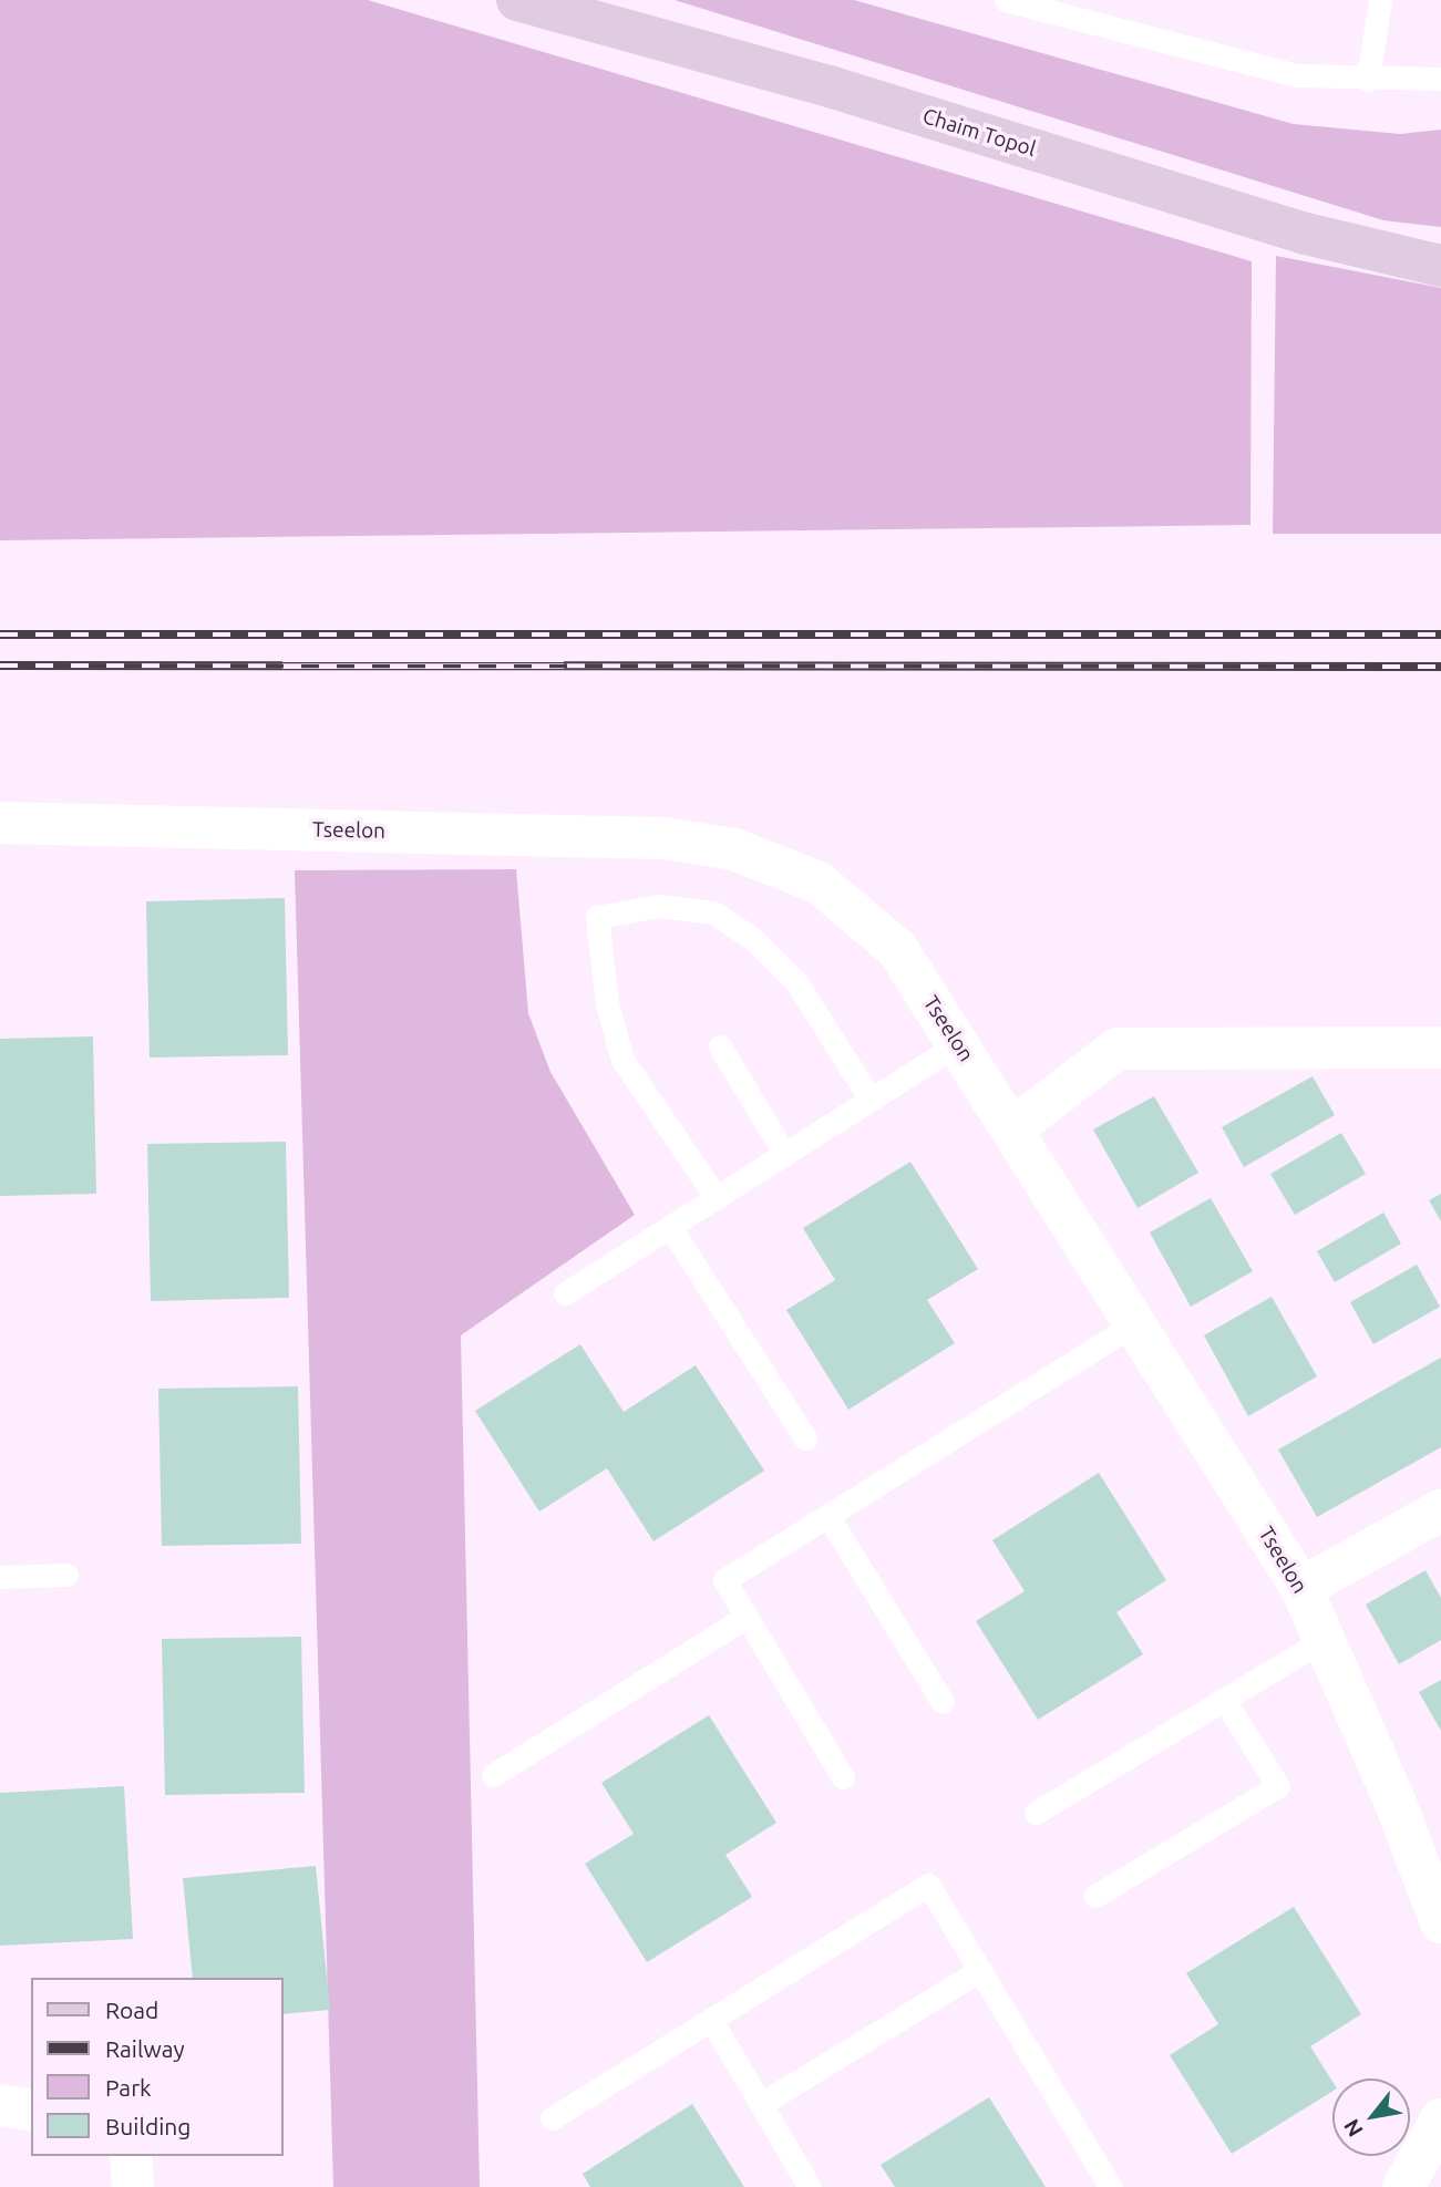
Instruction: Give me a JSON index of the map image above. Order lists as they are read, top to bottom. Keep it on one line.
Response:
{"streets":{"street":["Chaim Topol","Tseelon"]},"legend":["Road","Railway","Park","Building"],"north":"bottom left"}
